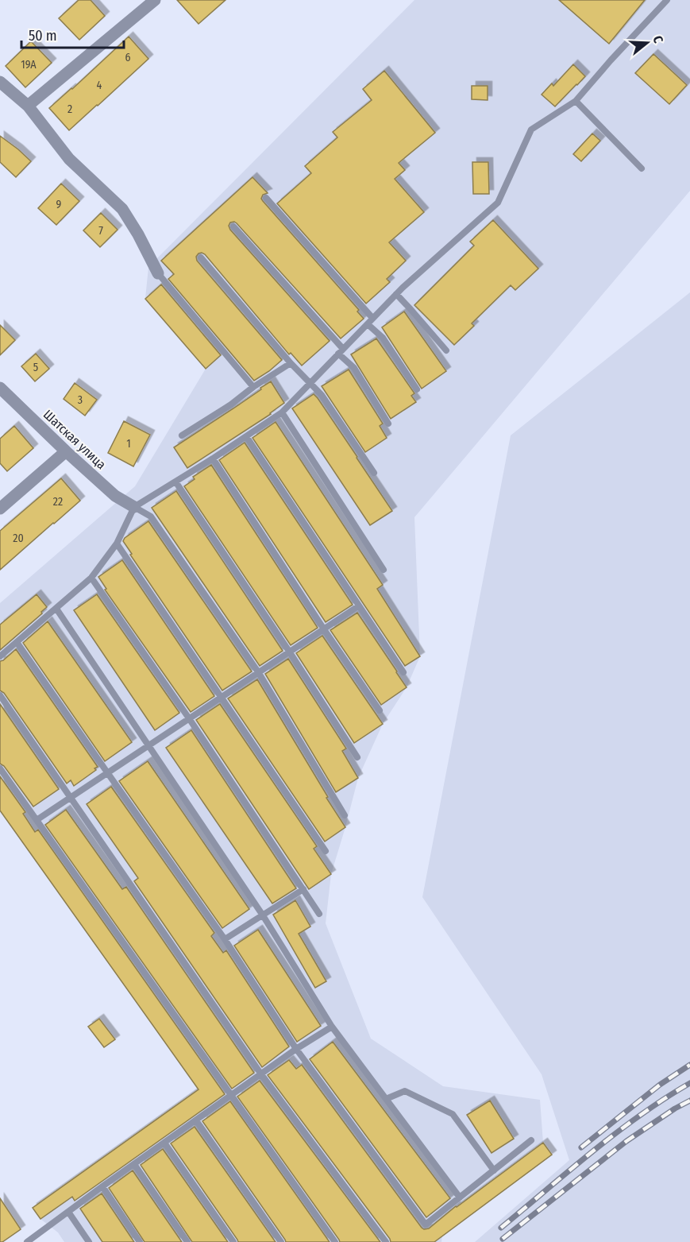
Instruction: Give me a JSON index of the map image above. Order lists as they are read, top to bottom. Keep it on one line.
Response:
{"streets":{"street":["Шатская улица"]},"house_numbers":["6","19А","4","2","9","7","5","3","1","22","20"],"scale_bar":"50 m","north":"right"}
